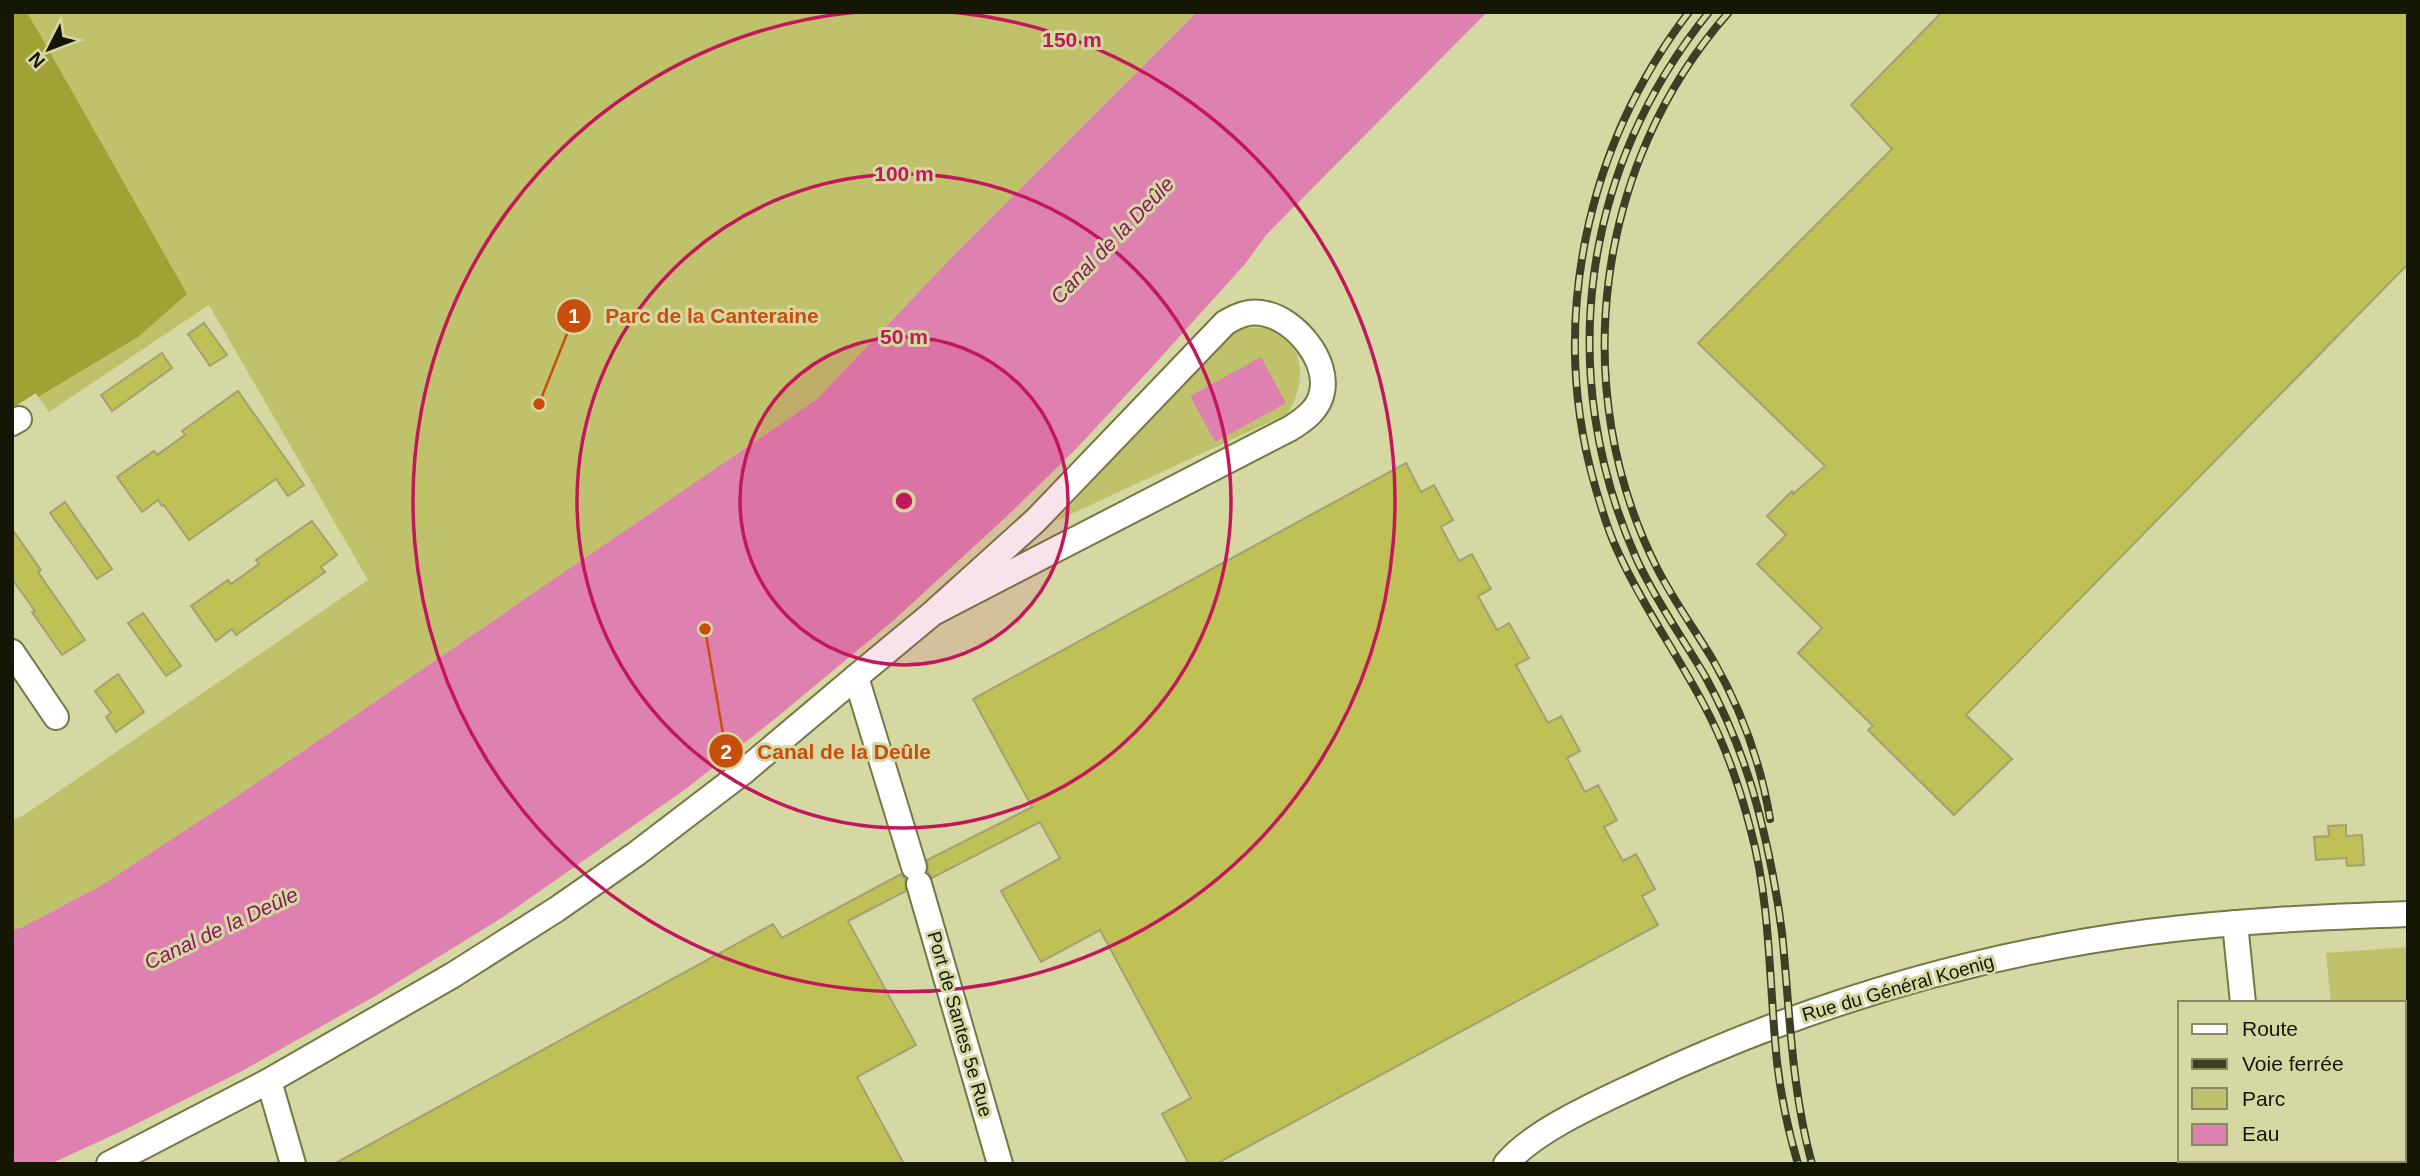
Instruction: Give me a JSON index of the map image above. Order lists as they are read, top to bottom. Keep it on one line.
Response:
{"streets":{"street":["Rue du Général Koenig","Port de Santes 5e Rue"]},"water":["Canal de la Deûle"],"places":["Parc de la Canteraine","Canal de la Deûle"],"legend":["Route","Voie ferrée","Parc","Eau"],"north":"bottom left","rings":["150 m","100 m","50 m"]}
